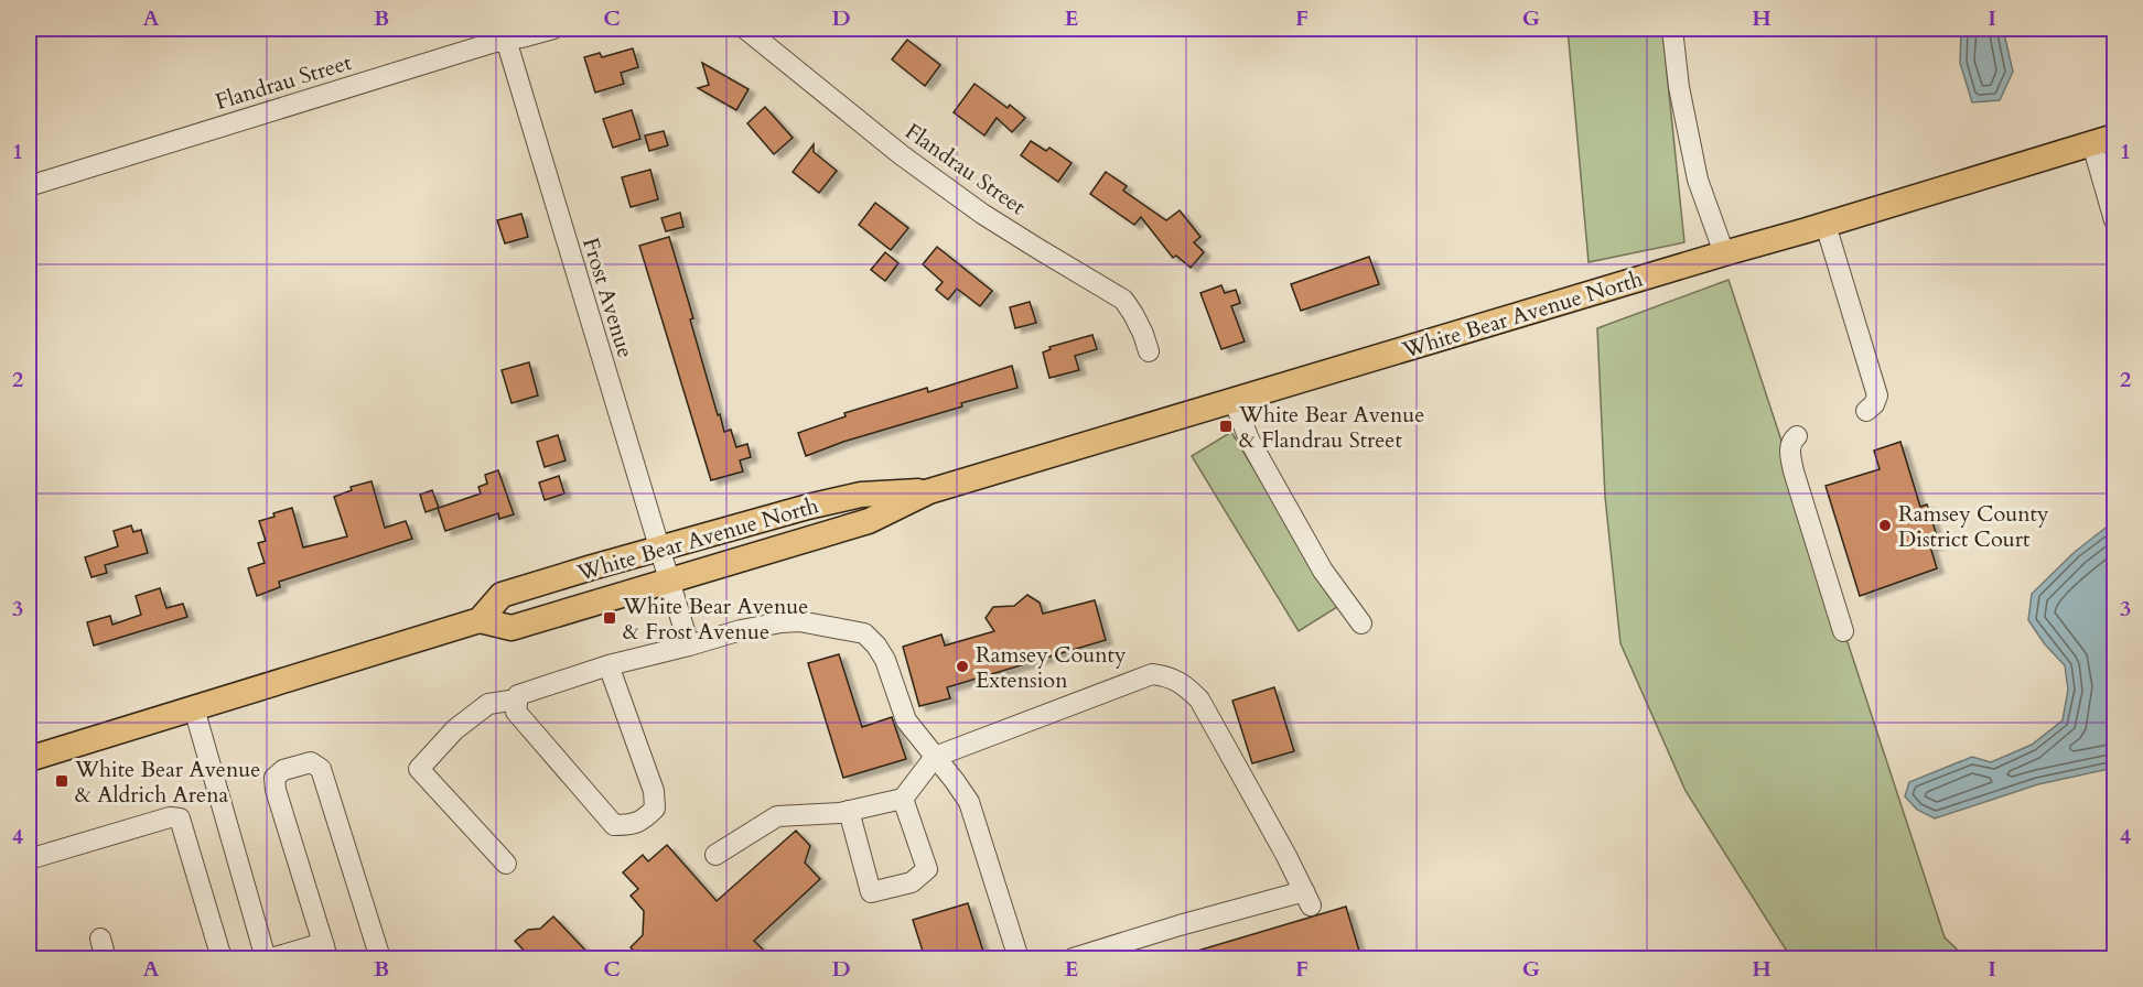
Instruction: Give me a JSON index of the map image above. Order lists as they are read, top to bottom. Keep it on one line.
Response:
{"streets":{"main road":["White Bear Avenue North"],"street":["Flandrau Street","Frost Avenue"]},"crossings":[["Flandrau Street","Frost Avenue"],["Frost Avenue","White Bear Avenue North"]],"places":{"transit":["White Bear Avenue & Flandrau Street","White Bear Avenue & Frost Avenue","White Bear Avenue & Aldrich Arena"],"other":["Ramsey County District Court","Ramsey County Extension"]},"grid":{"columns":["A","B","C","D","E","F","G","H","I"],"rows":["1","2","3","4"]}}
